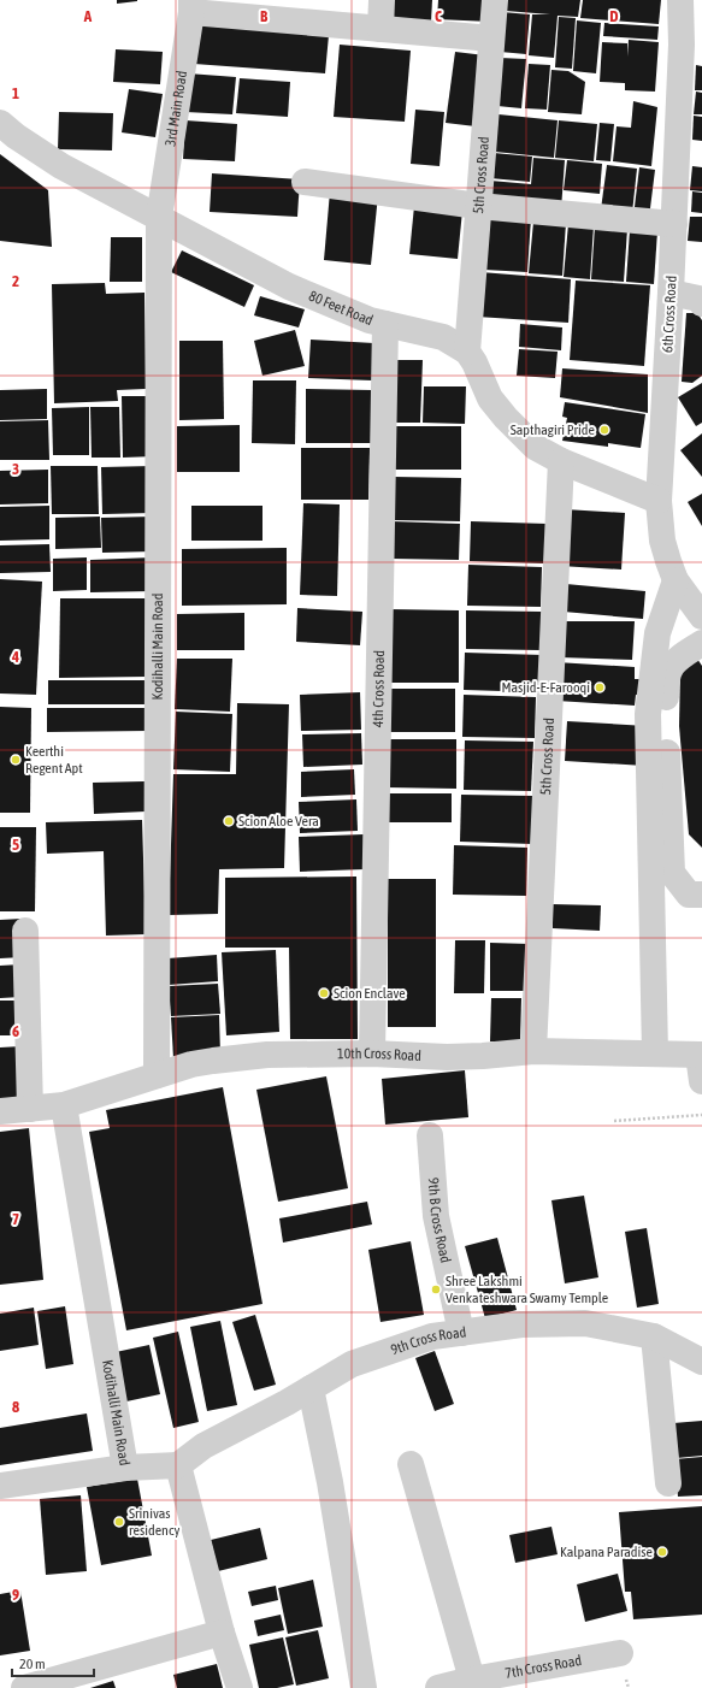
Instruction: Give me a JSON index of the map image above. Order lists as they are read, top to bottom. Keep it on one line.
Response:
{"streets":{"street":["3rd Main Road","5th Cross Road","80 Feet Road","6th Cross Road","Kodihalli Main Road","4th Cross Road","10th Cross Road","9th B Cross Road","9th Cross Road","7th Cross Road"]},"crossings":[["3rd Main Road","80 Feet Road"],["3rd Main Road","Kodihalli Main Road"],["5th Cross Road","80 Feet Road"],["5th Cross Road","10th Cross Road"],["80 Feet Road","Kodihalli Main Road"],["80 Feet Road","4th Cross Road"],["Kodihalli Main Road","10th Cross Road"],["Kodihalli Main Road","9th Cross Road"],["4th Cross Road","10th Cross Road"],["9th B Cross Road","9th Cross Road"]],"places":["Sapthagiri Pride","Masjid-E-Farooqi","Keerthi Regent Apt","Scion Aloe Vera","Scion Enclave","Shree Lakshmi Venkateshwara Swamy Temple","Srinivas residency","Kalpana Paradise"],"scale_bar":"20 m","grid":{"columns":["A","B","C","D"],"rows":["1","2","3","4","5","6","7","8","9"]}}
